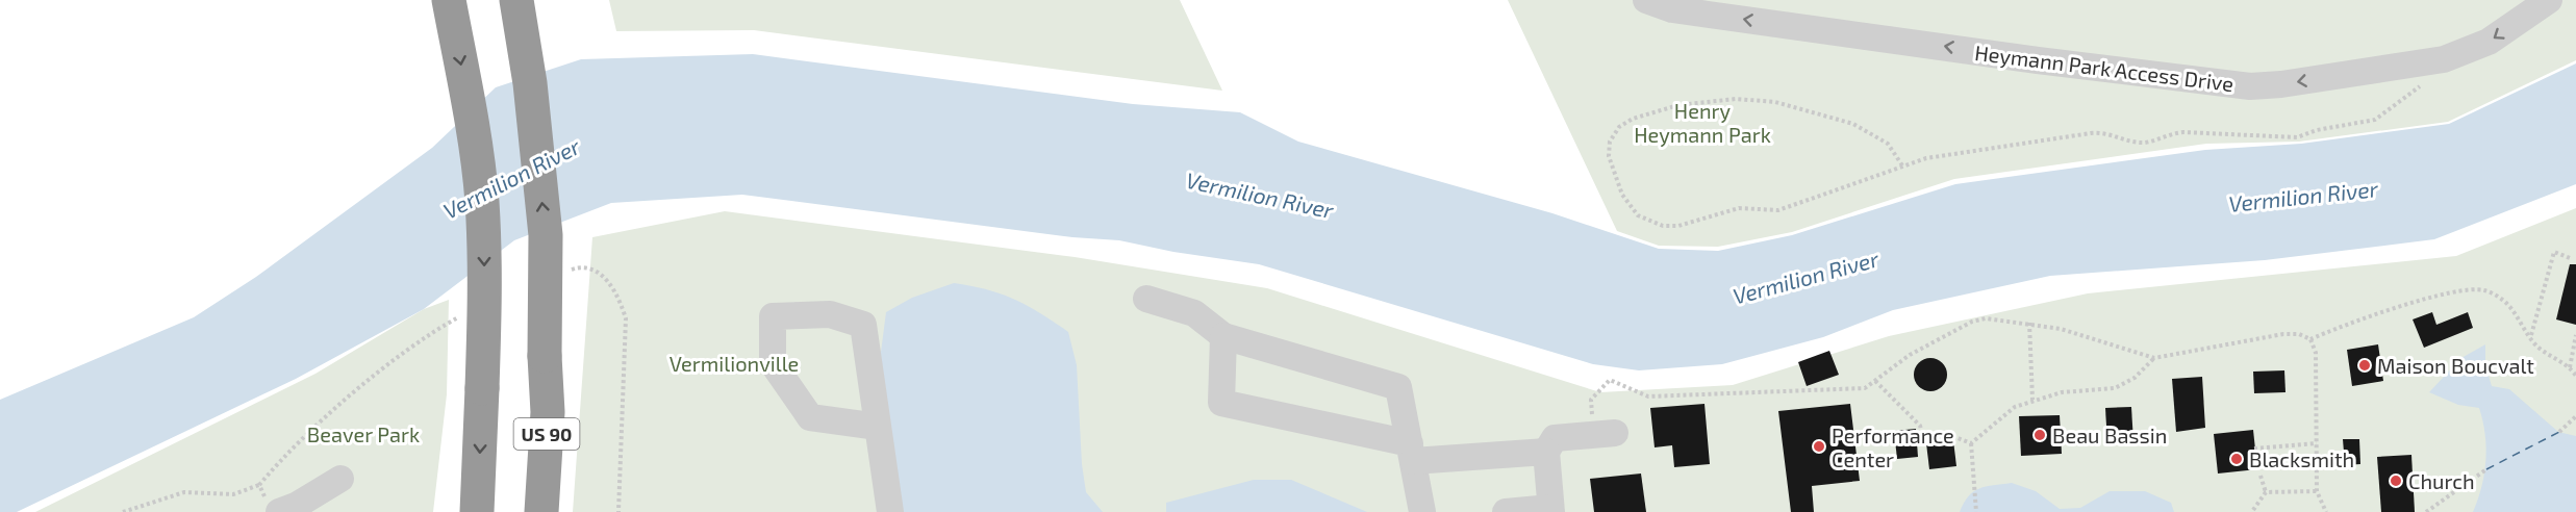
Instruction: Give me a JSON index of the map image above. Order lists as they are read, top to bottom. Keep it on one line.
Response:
{"streets":{"highway":["US 90"],"street":["Heymann Park Access Drive"]},"one_way":["Heymann Park Access Drive"],"water":["Vermilion River"],"parks":["Henry Heymann Park","Vermilionville","Beaver Park"],"places":["Maison Boucvalt","Beau Bassin","Performance Center","Blacksmith","Church"]}
